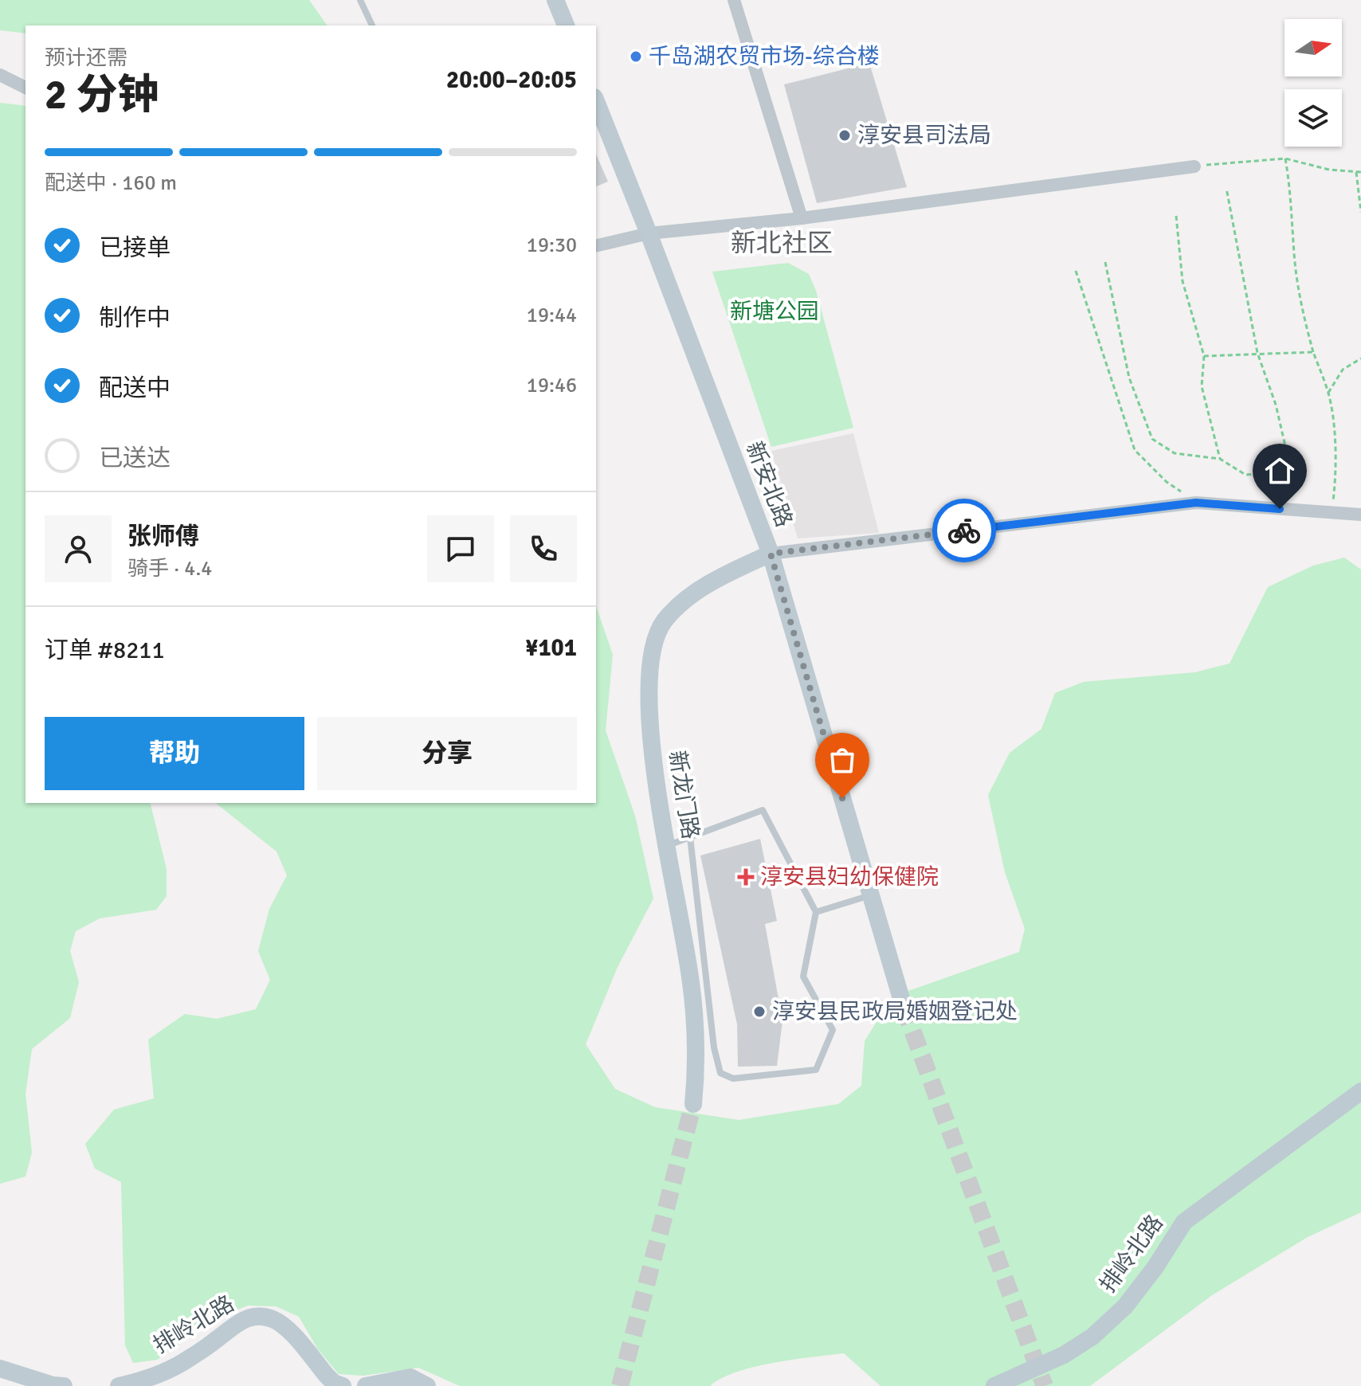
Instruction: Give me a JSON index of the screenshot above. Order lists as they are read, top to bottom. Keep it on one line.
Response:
{"streets":{"main road":["新安北路","新龙门路","排岭北路"]},"crossings":[["新安北路","新龙门路"]],"districts":["新北社区"],"parks":["新塘公园"],"places":{"other":["千岛湖农贸市场-综合楼","淳安县司法局","淳安县民政局婚姻登记处"],"health":["淳安县妇幼保健院"]},"north":"right","page":{"heading":["2 分钟","预计还需","20:00–20:05"],"panel":["张师傅","骑手 · 4.4","订单 #8211","¥101"],"bar":"配送中 · 160 m","list":[["已接单","19:30"],["制作中","19:44"],["配送中","19:46"],"已送达"],"buttons":["帮助","分享"]}}
